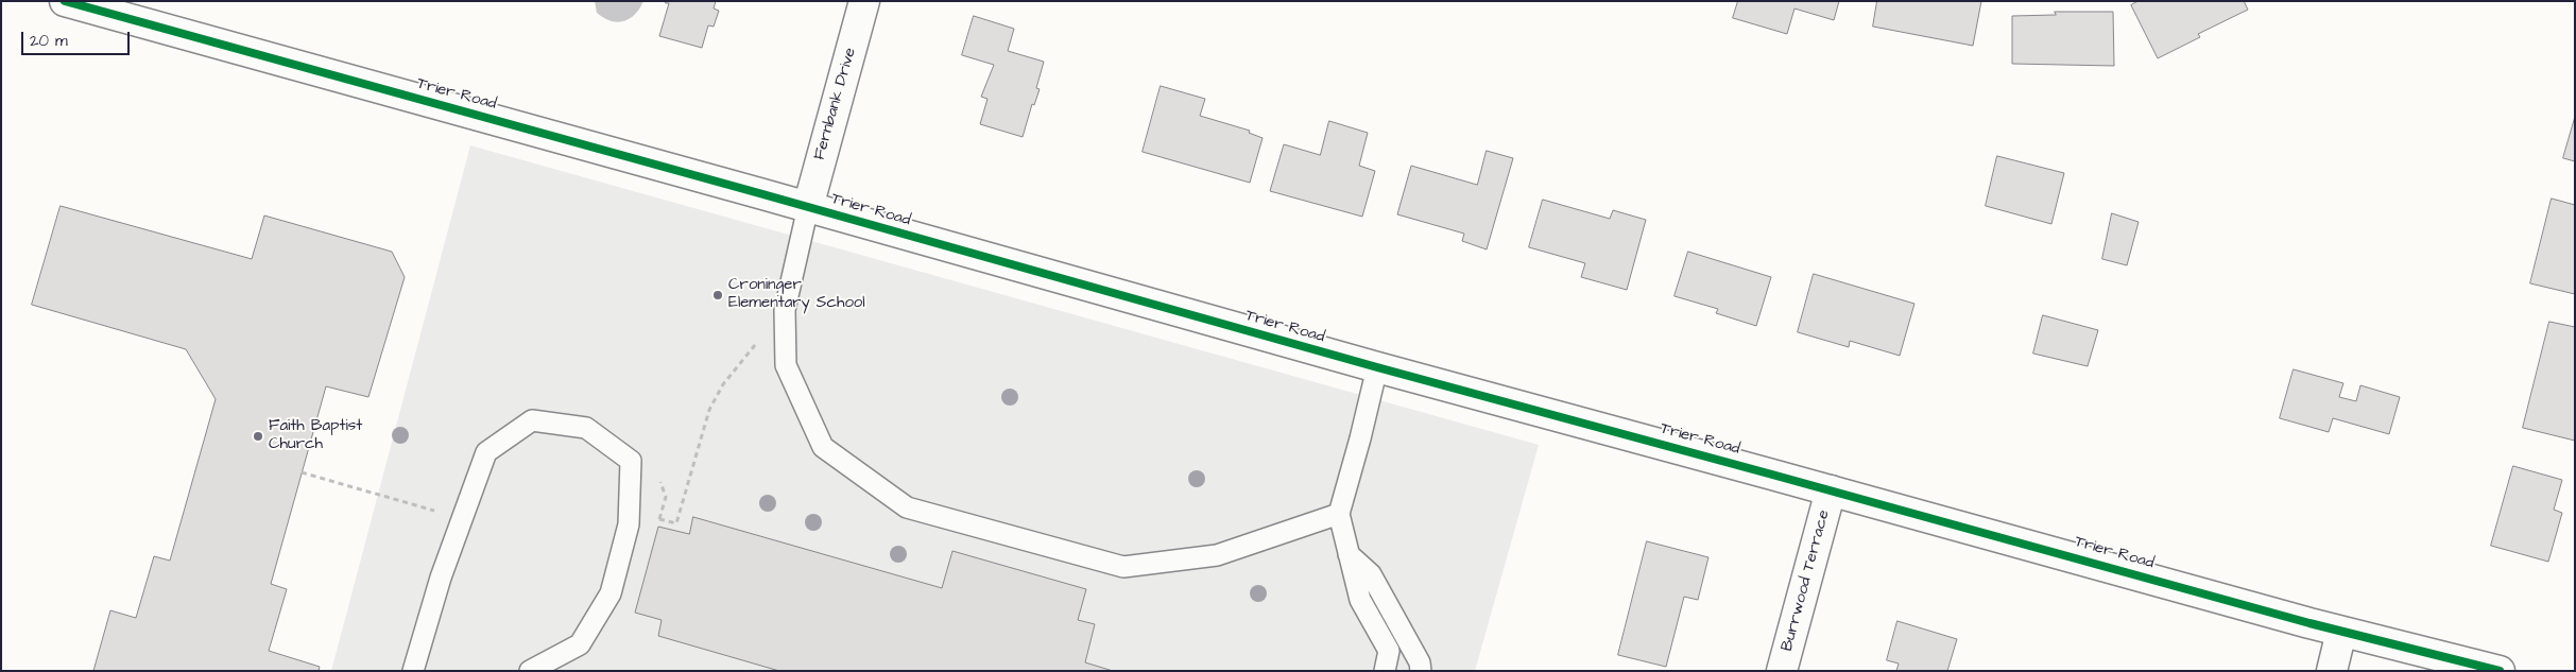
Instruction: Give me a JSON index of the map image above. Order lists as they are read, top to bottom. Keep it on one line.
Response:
{"streets":{"street":["Trier Road","Fernbank Drive","Burrwood Terrace"]},"crossings":[["Trier Road","Fernbank Drive"],["Trier Road","Burrwood Terrace"]],"places":["Croninger Elementary School","Faith Baptist Church"],"scale_bar":"20 m"}
